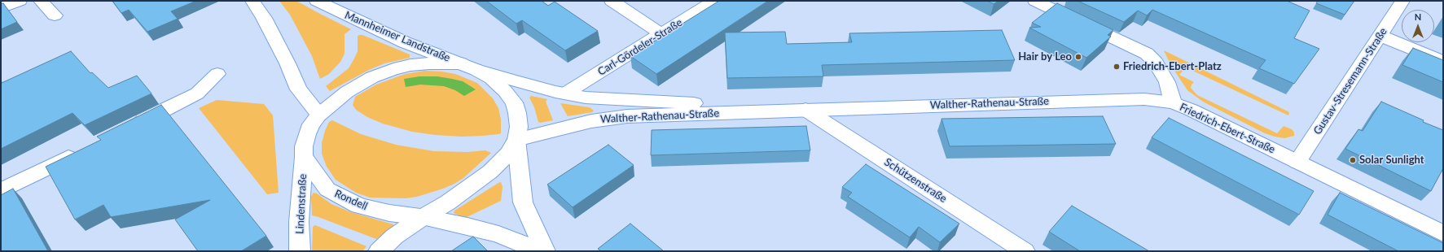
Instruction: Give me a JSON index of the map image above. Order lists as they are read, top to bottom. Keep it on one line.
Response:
{"streets":{"street":["Mannheimer Landstraße","Carl-Gördeler-Straße","Gustav-Stresemann-Straße","Walther-Rathenau-Straße","Friedrich-Ebert-Straße","Schützenstraße","Rondell","Lindenstraße"]},"crossings":[["Carl-Gördeler-Straße","Walther-Rathenau-Straße"],["Gustav-Stresemann-Straße","Friedrich-Ebert-Straße"],["Walther-Rathenau-Straße","Friedrich-Ebert-Straße"],["Walther-Rathenau-Straße","Schützenstraße"],["Rondell","Lindenstraße"]],"places":["Hair by Leo","Friedrich-Ebert-Platz","Solar Sunlight"],"north":"top"}
